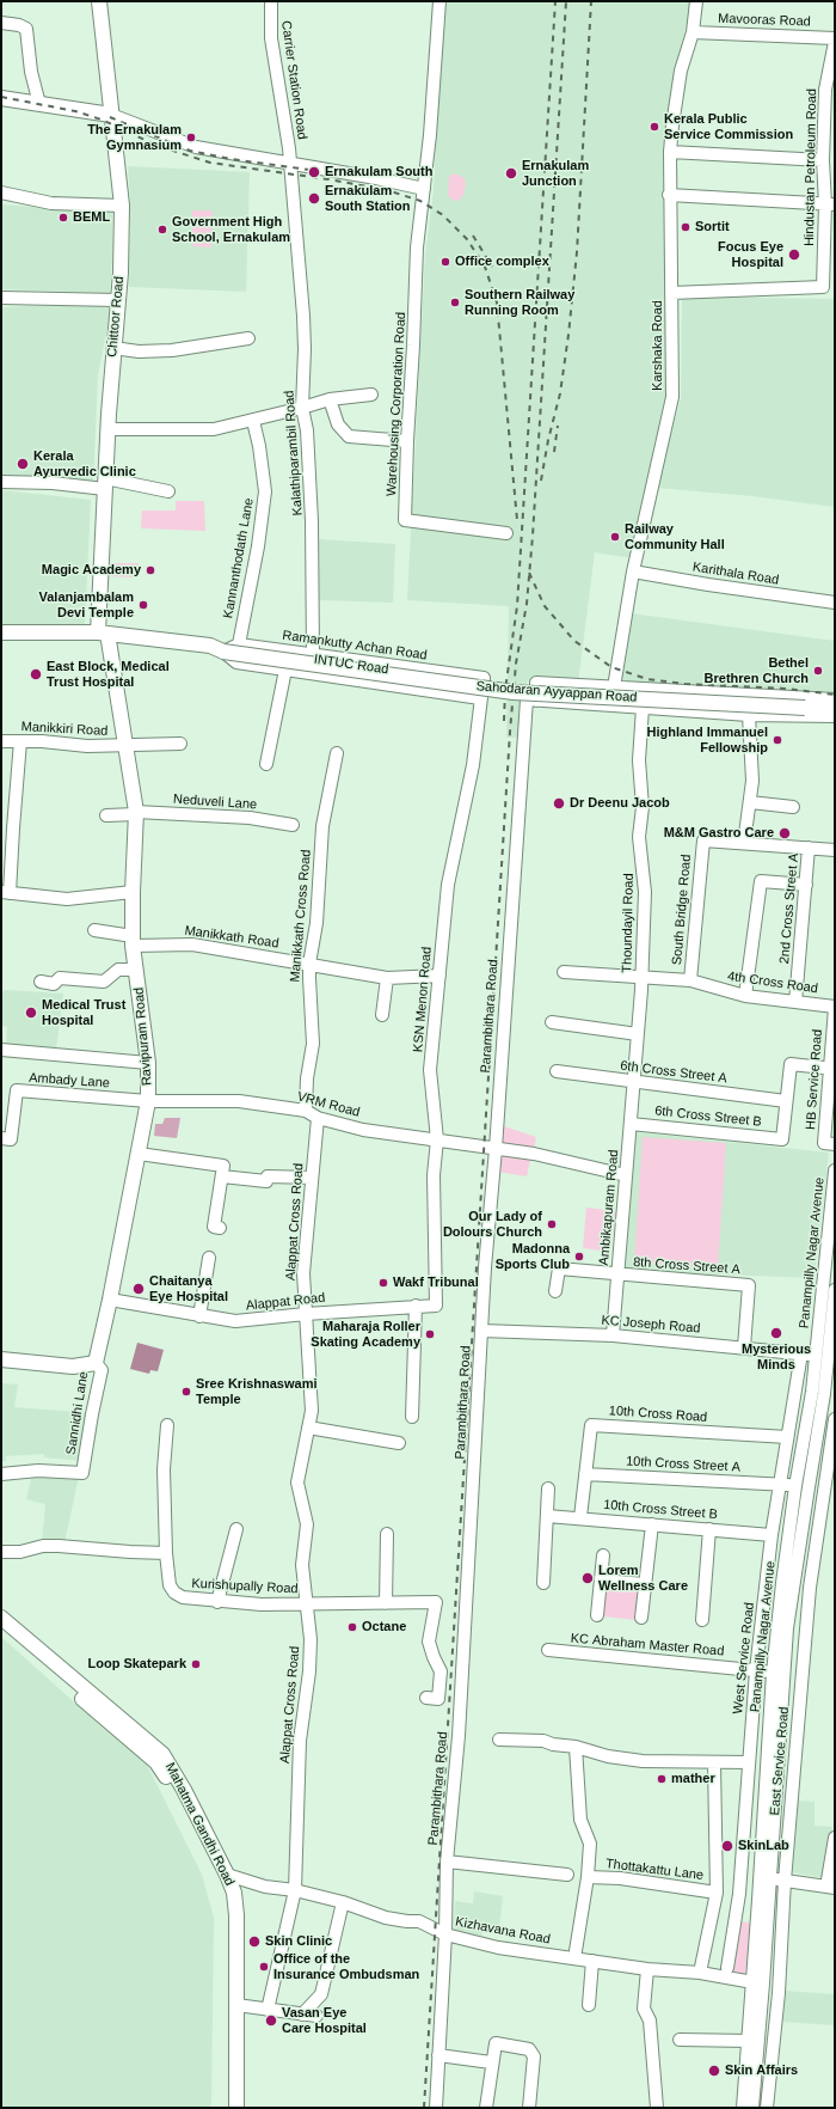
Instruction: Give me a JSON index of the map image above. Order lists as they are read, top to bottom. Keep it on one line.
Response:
{"streets":{"main road":["Chittoor Road","Sahodaran Ayyappan Road","Ravipuram Road","Mahatma Gandhi Road"],"street":["Mavooras Road","Carrier Station Road","Hindustan Petroleum Road","Karshaka Road","Warehousing Corporation Road","Kalathiparambil Road","Kannanthodath Lane","Karithala Road","Ramankutty Achan Road","INTUC Road","Manikkiri Road","Neduveli Lane","2nd Cross Street A","South Bridge Road","Manikkath Cross Road","Thoundayil Road","Manikkath Road","4th Cross Road","KSN Menon Road","Parambithara Road","6th Cross Street A","HB Service Road","Ambady Lane","VRM Road","6th Cross Street B","Ambikapuram Road","Alappat Cross Road","Panampilly Nagar Avenue","8th Cross Street A","Alappat Road","KC Joseph Road","Sannidhi Lane","10th Cross Road","10th Cross Street A","10th Cross Street B","Kurishupally Road","KC Abraham Master Road","West Service Road","East Service Road","Thottakattu Lane","Kizhavana Road"]},"crossings":[["Mavooras Road","Hindustan Petroleum Road"],["Mavooras Road","Karshaka Road"],["Carrier Station Road","Kalathiparambil Road"],["Hindustan Petroleum Road","Karshaka Road"],["Chittoor Road","Sahodaran Ayyappan Road"],["Chittoor Road","Ravipuram Road"],["Karshaka Road","Karithala Road"],["Karshaka Road","Parambithara Road"],["Kalathiparambil Road","Ramankutty Achan Road"],["Kannanthodath Lane","Ramankutty Achan Road"],["Ramankutty Achan Road","KSN Menon Road"],["INTUC Road","Sahodaran Ayyappan Road"],["INTUC Road","KSN Menon Road"],["Sahodaran Ayyappan Road","Ravipuram Road"],["Manikkiri Road","Ravipuram Road"],["Neduveli Lane","Ravipuram Road"],["2nd Cross Street A","4th Cross Road"],["South Bridge Road","4th Cross Road"],["Manikkath Cross Road","Manikkath Road"],["Manikkath Cross Road","VRM Road"],["Thoundayil Road","4th Cross Road"],["Thoundayil Road","6th Cross Street A"],["Thoundayil Road","Ambikapuram Road"],["Manikkath Road","KSN Menon Road"],["Manikkath Road","Ravipuram Road"],["4th Cross Road","HB Service Road"],["KSN Menon Road","VRM Road"],["KSN Menon Road","Alappat Road"],["Parambithara Road","VRM Road"],["Parambithara Road","KC Joseph Road"],["Parambithara Road","Kizhavana Road"],["Ravipuram Road","Ambady Lane"],["Ravipuram Road","VRM Road"],["Ravipuram Road","Alappat Road"],["Ravipuram Road","Sannidhi Lane"],["6th Cross Street A","6th Cross Street B"],["6th Cross Street A","Ambikapuram Road"],["Ambady Lane","VRM Road"],["VRM Road","Ambikapuram Road"],["VRM Road","Alappat Cross Road"],["6th Cross Street B","Ambikapuram Road"],["Ambikapuram Road","8th Cross Street A"],["Ambikapuram Road","KC Joseph Road"],["Alappat Cross Road","Alappat Road"],["Alappat Cross Road","Kurishupally Road"],["Alappat Cross Road","Kizhavana Road"],["Panampilly Nagar Avenue","KC Joseph Road"],["Panampilly Nagar Avenue","KC Abraham Master Road"],["Panampilly Nagar Avenue","Kizhavana Road"],["8th Cross Street A","KC Joseph Road"],["KC Joseph Road","West Service Road"],["10th Cross Road","10th Cross Street A"],["10th Cross Road","10th Cross Street B"],["10th Cross Road","West Service Road"],["10th Cross Street A","West Service Road"],["10th Cross Street B","West Service Road"],["KC Abraham Master Road","West Service Road"],["East Service Road","Kizhavana Road"],["Mahatma Gandhi Road","Kizhavana Road"]],"places":["Kerala Public Service Commission","The Ernakulam Gymnasium","Ernakulam South","Ernakulam Junction","Ernakulam South Station","BEML","Sortit","Government High School, Ernakulam","Focus Eye Hospital","Office complex","Southern Railway Running Room","Kerala Ayurvedic Clinic","Railway Community Hall","Magic Academy","Valanjambalam Devi Temple","Bethel Brethren Church","East Block, Medical Trust Hospital","Highland Immanuel Fellowship","Dr Deenu Jacob","M&M Gastro Care","Medical Trust Hospital","Our Lady of Dolours Church","Madonna Sports Club","Wakf Tribunal","Chaitanya Eye Hospital","Mysterious Minds","Maharaja Roller Skating Academy","Sree Krishnaswami Temple","Lorem Wellness Care","Octane","Loop Skatepark","mather","SkinLab","Skin Clinic","Office of the Insurance Ombudsman","Vasan Eye Care Hospital","Skin Affairs"]}
